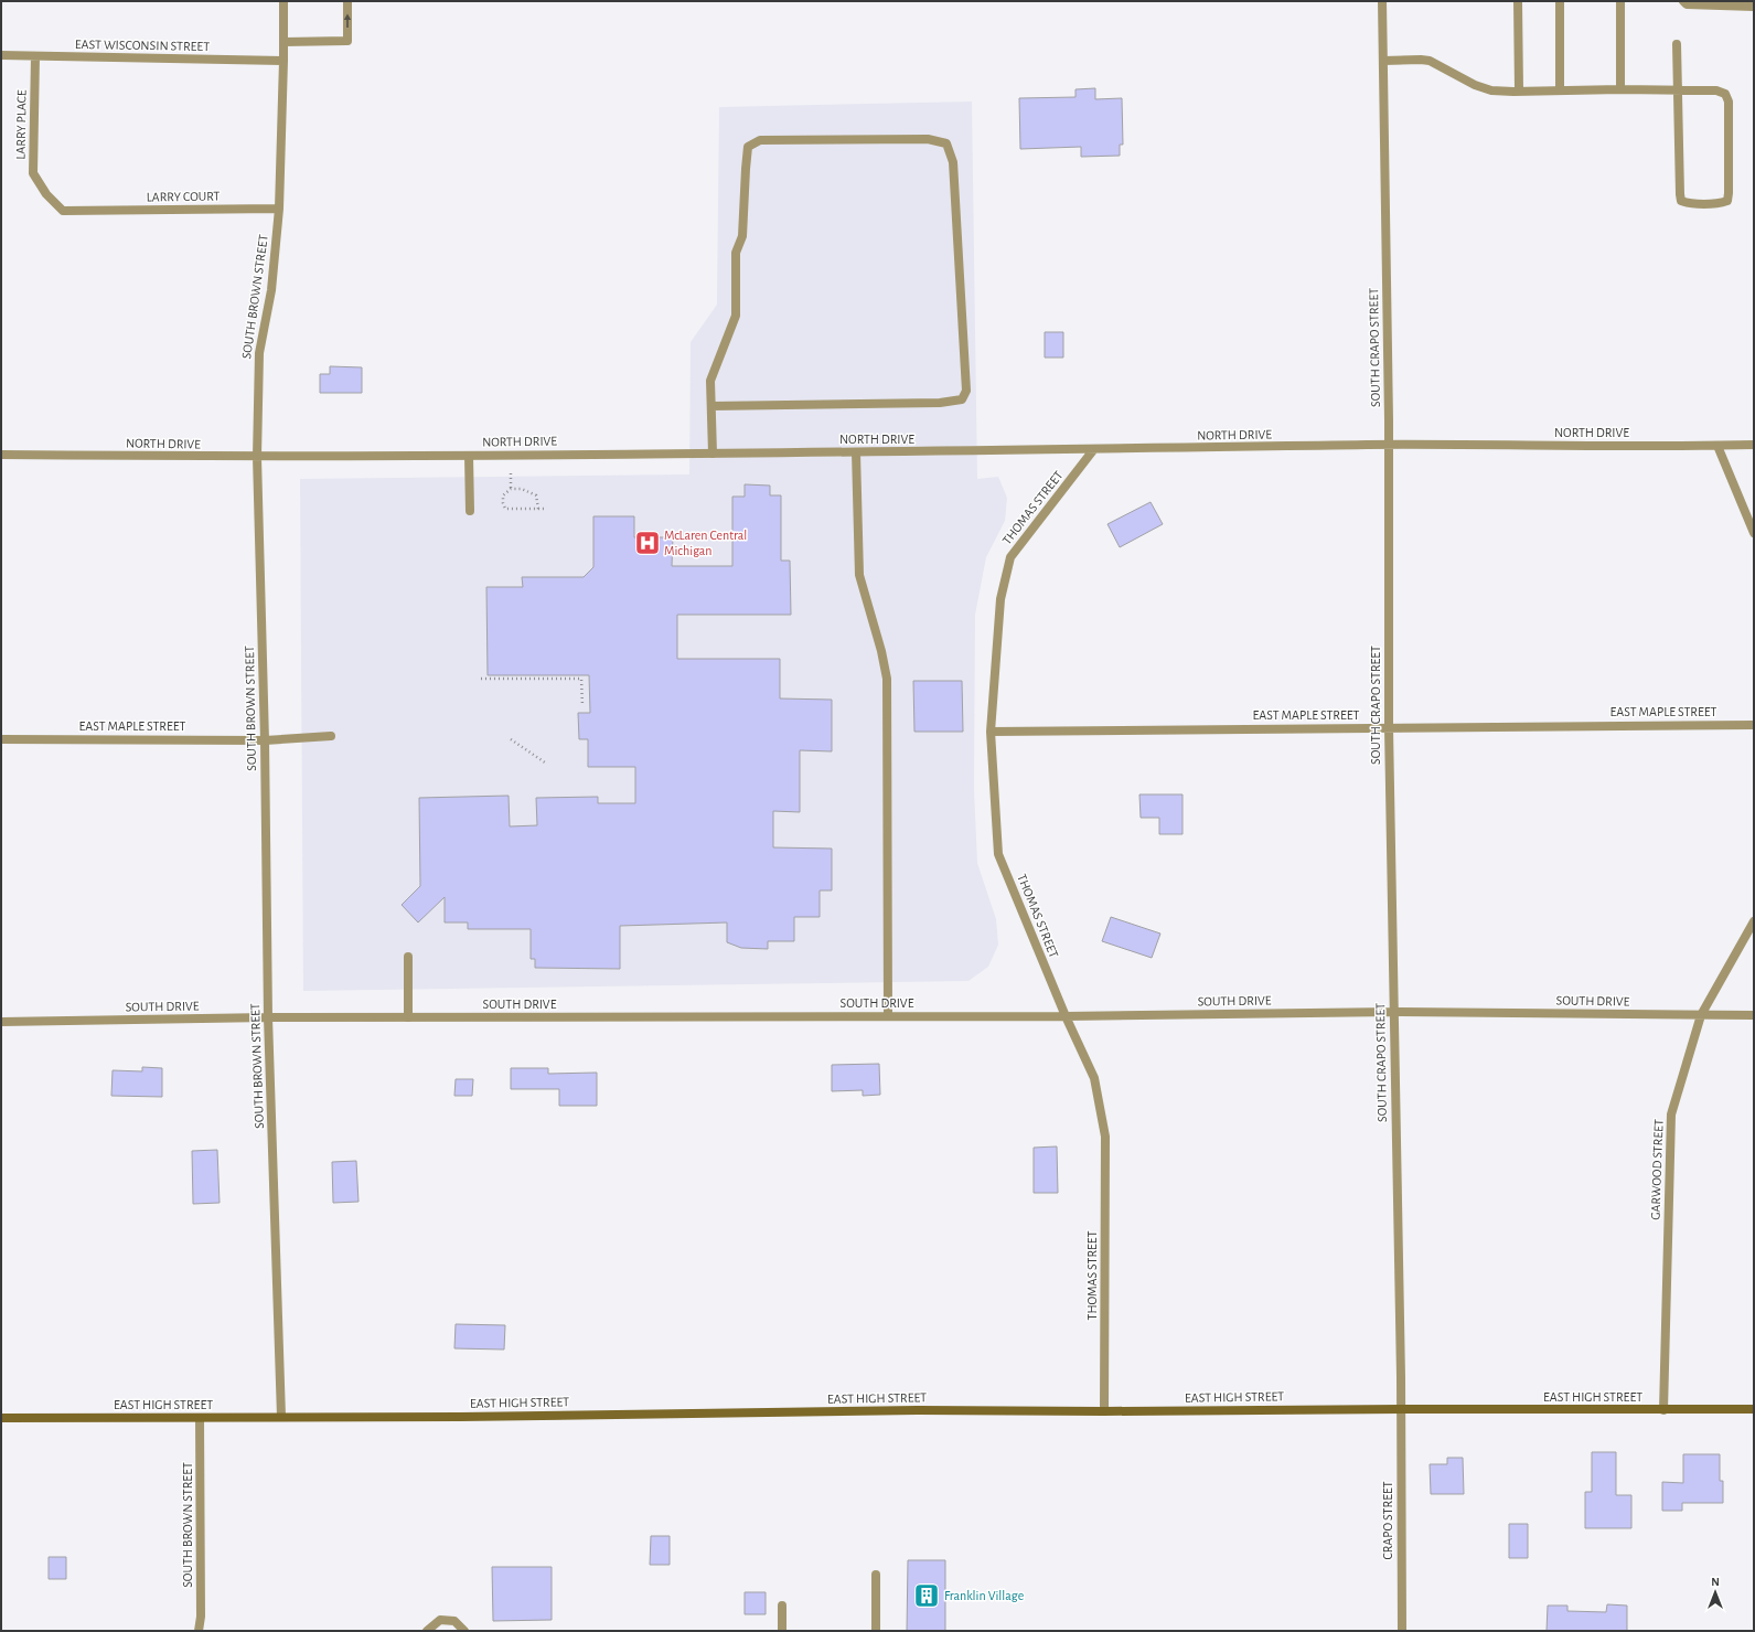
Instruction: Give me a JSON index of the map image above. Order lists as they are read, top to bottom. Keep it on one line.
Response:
{"streets":{"street":["EAST WISCONSIN STREET","LARRY PLACE","LARRY COURT","SOUTH BROWN STREET","SOUTH CRAPO STREET","NORTH DRIVE","THOMAS STREET","EAST MAPLE STREET","SOUTH DRIVE","GARWOOD STREET","EAST HIGH STREET","CRAPO STREET"]},"crossings":[["EAST WISCONSIN STREET","LARRY PLACE"],["EAST WISCONSIN STREET","SOUTH BROWN STREET"],["LARRY PLACE","LARRY COURT"],["LARRY COURT","SOUTH BROWN STREET"],["SOUTH BROWN STREET","NORTH DRIVE"],["SOUTH BROWN STREET","EAST MAPLE STREET"],["SOUTH BROWN STREET","SOUTH DRIVE"],["SOUTH BROWN STREET","EAST HIGH STREET"],["SOUTH CRAPO STREET","NORTH DRIVE"],["SOUTH CRAPO STREET","EAST MAPLE STREET"],["SOUTH CRAPO STREET","SOUTH DRIVE"],["SOUTH CRAPO STREET","EAST HIGH STREET"],["SOUTH CRAPO STREET","CRAPO STREET"],["NORTH DRIVE","THOMAS STREET"],["THOMAS STREET","EAST MAPLE STREET"],["THOMAS STREET","SOUTH DRIVE"],["THOMAS STREET","EAST HIGH STREET"],["SOUTH DRIVE","GARWOOD STREET"],["GARWOOD STREET","EAST HIGH STREET"],["EAST HIGH STREET","CRAPO STREET"]],"places":{"hospital":["McLaren Central Michigan"],"building":["Franklin Village"]},"north":"top"}
